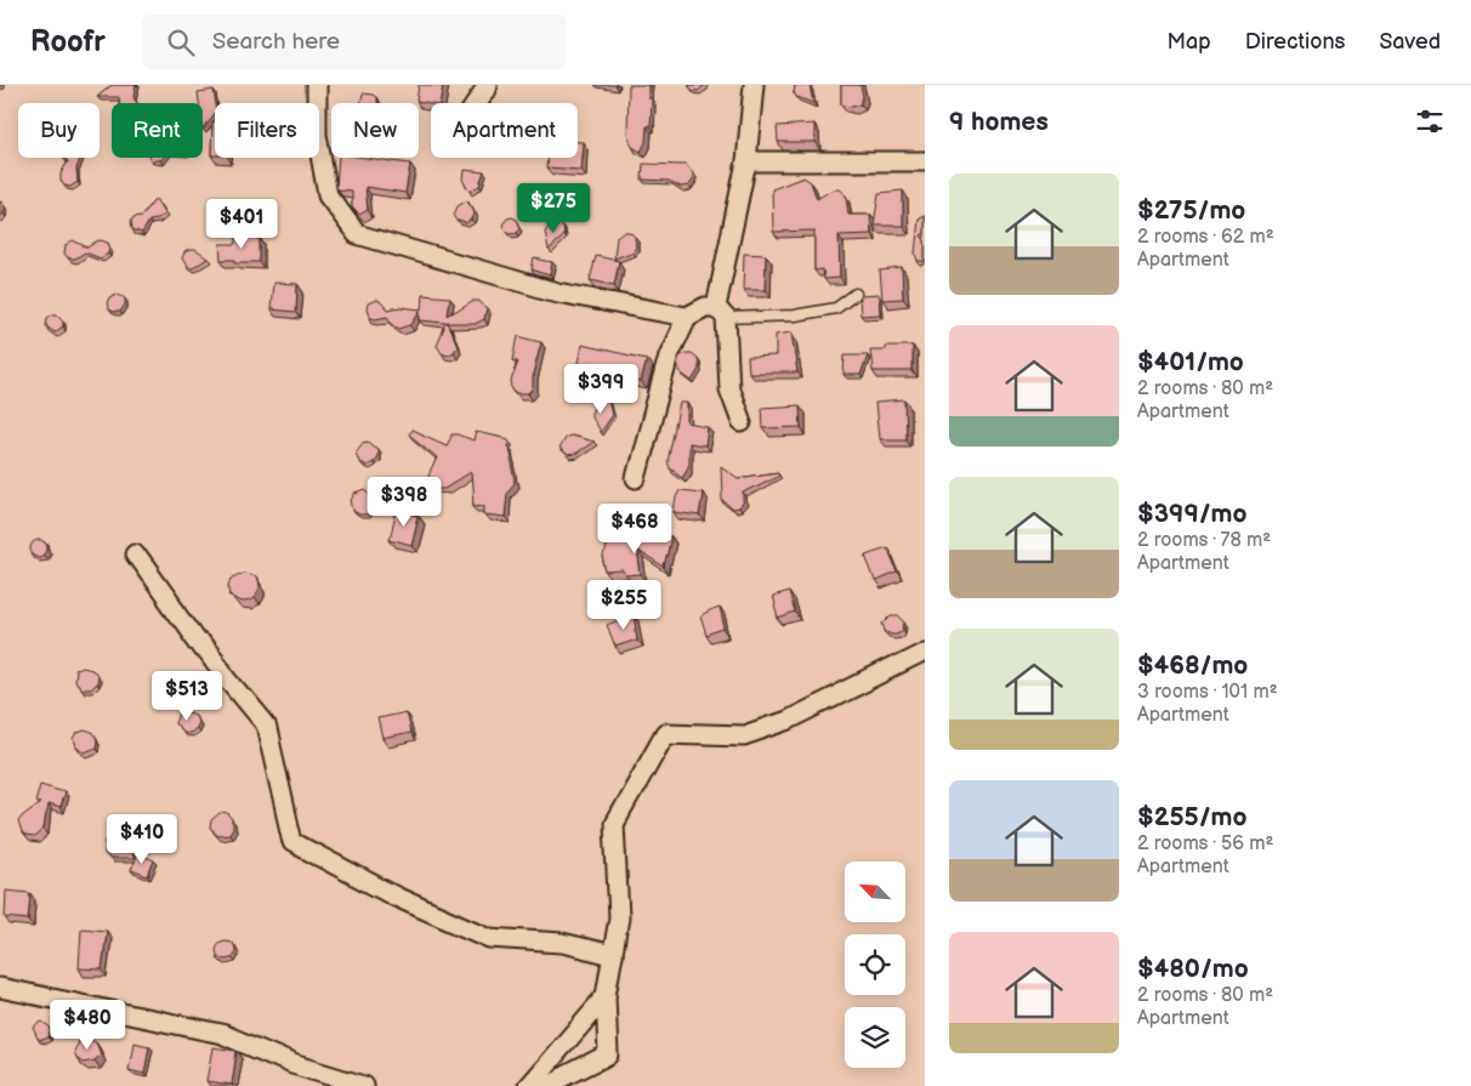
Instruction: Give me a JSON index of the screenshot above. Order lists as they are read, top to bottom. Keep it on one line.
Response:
{"north":"top left","page":{"header":"Roofr","search":"Search here","nav":["Map","Directions","Saved"],"heading":"9 homes","chip":["Buy","Rent","Filters","New","Apartment"],"list":[{"name":"$275/mo","note":"2 rooms · 62 m² · Apartment"},{"name":"$401/mo","note":"2 rooms · 80 m² · Apartment"},{"name":"$399/mo","note":"2 rooms · 78 m² · Apartment"},{"name":"$468/mo","note":"3 rooms · 101 m² · Apartment"},{"name":"$255/mo","note":"2 rooms · 56 m² · Apartment"},{"name":"$480/mo","note":"2 rooms · 80 m² · Apartment"}],"price":["$275","$401","$399","$398","$468","$255","$513","$410","$480"]}}
